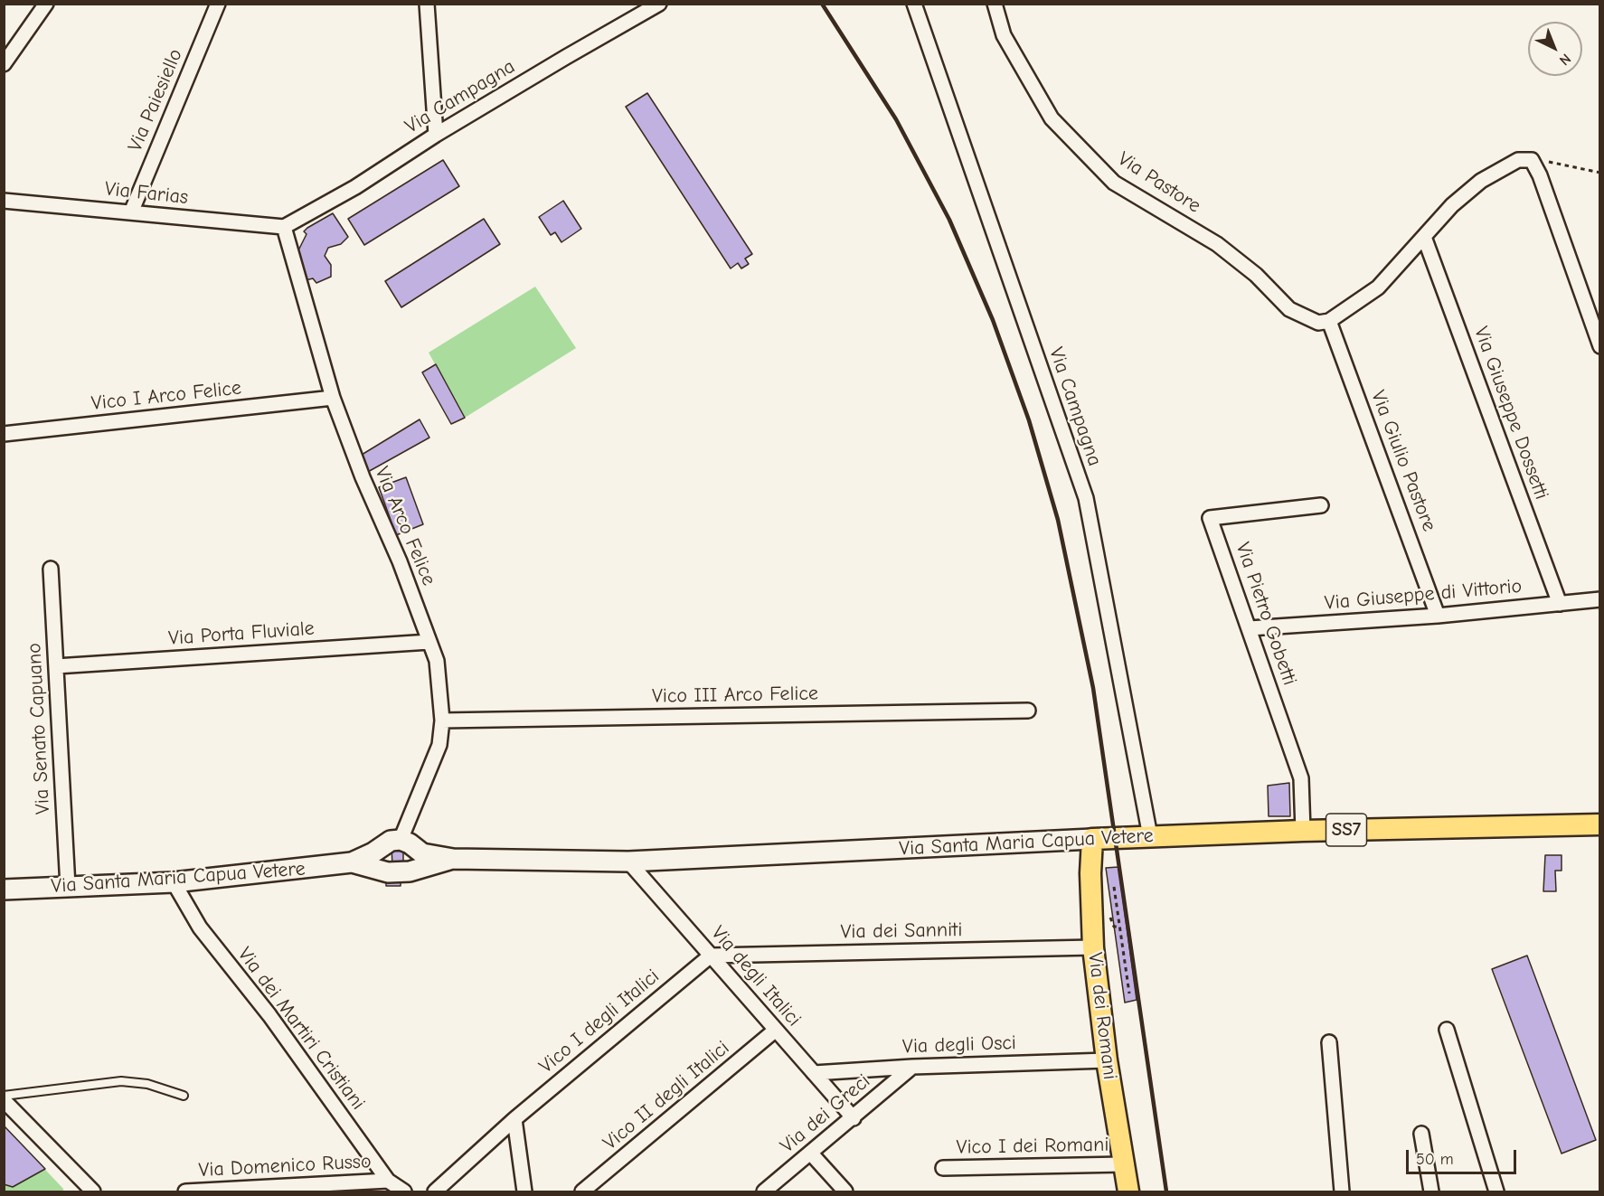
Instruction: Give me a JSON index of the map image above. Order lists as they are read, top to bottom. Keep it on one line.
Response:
{"streets":{"main road":["SS7","Via Santa Maria Capua Vetere","Via dei Romani"],"street":["Via Campagna","Via Paiesiello","Via Pastore","Via Farias","Vico I Arco Felice","Via Giuseppe Dossetti","Via Giulio Pastore","Via Arco Felice","Via Giuseppe di Vittorio","Via Pietro Gobetti","Via Porta Fluviale","Vico III Arco Felice","Via Senato Capuano","Via dei Sanniti","Via degli Italici","Vico I degli Italici","Via dei Martiri Cristiani","Via degli Osci","Vico II degli Italici","Via dei Greci","Vico I dei Romani","Via Domenico Russo"]},"crossings":[["Via Campagna","Via Farias"],["Via Campagna","Via Arco Felice"],["Via Campagna","Via Santa Maria Capua Vetere"],["Via Paiesiello","Via Farias"],["Via Pastore","Via Giulio Pastore"],["Via Farias","Via Arco Felice"],["Vico I Arco Felice","Via Arco Felice"],["Via Giuseppe Dossetti","Via Giuseppe di Vittorio"],["Via Giulio Pastore","Via Giuseppe di Vittorio"],["Via Arco Felice","Via Porta Fluviale"],["Via Arco Felice","Vico III Arco Felice"],["Via Arco Felice","SS7"],["Via Giuseppe di Vittorio","Via Pietro Gobetti"],["Via Pietro Gobetti","Via Santa Maria Capua Vetere"],["Via Porta Fluviale","Via Senato Capuano"],["Via Senato Capuano","Via Santa Maria Capua Vetere"],["SS7","Via Santa Maria Capua Vetere"],["Via Santa Maria Capua Vetere","Via degli Italici"],["Via Santa Maria Capua Vetere","Via dei Romani"],["Via Santa Maria Capua Vetere","Via dei Martiri Cristiani"],["Via dei Sanniti","Via degli Italici"],["Via dei Sanniti","Via dei Romani"],["Via dei Sanniti","Vico I degli Italici"],["Via degli Italici","Vico I degli Italici"],["Via degli Italici","Via degli Osci"],["Via degli Italici","Vico II degli Italici"],["Via degli Italici","Via dei Greci"],["Via dei Romani","Via degli Osci"],["Via dei Romani","Vico I dei Romani"],["Via dei Martiri Cristiani","Via Domenico Russo"],["Via degli Osci","Via dei Greci"]],"scale_bar":"50 m","north":"bottom right"}
